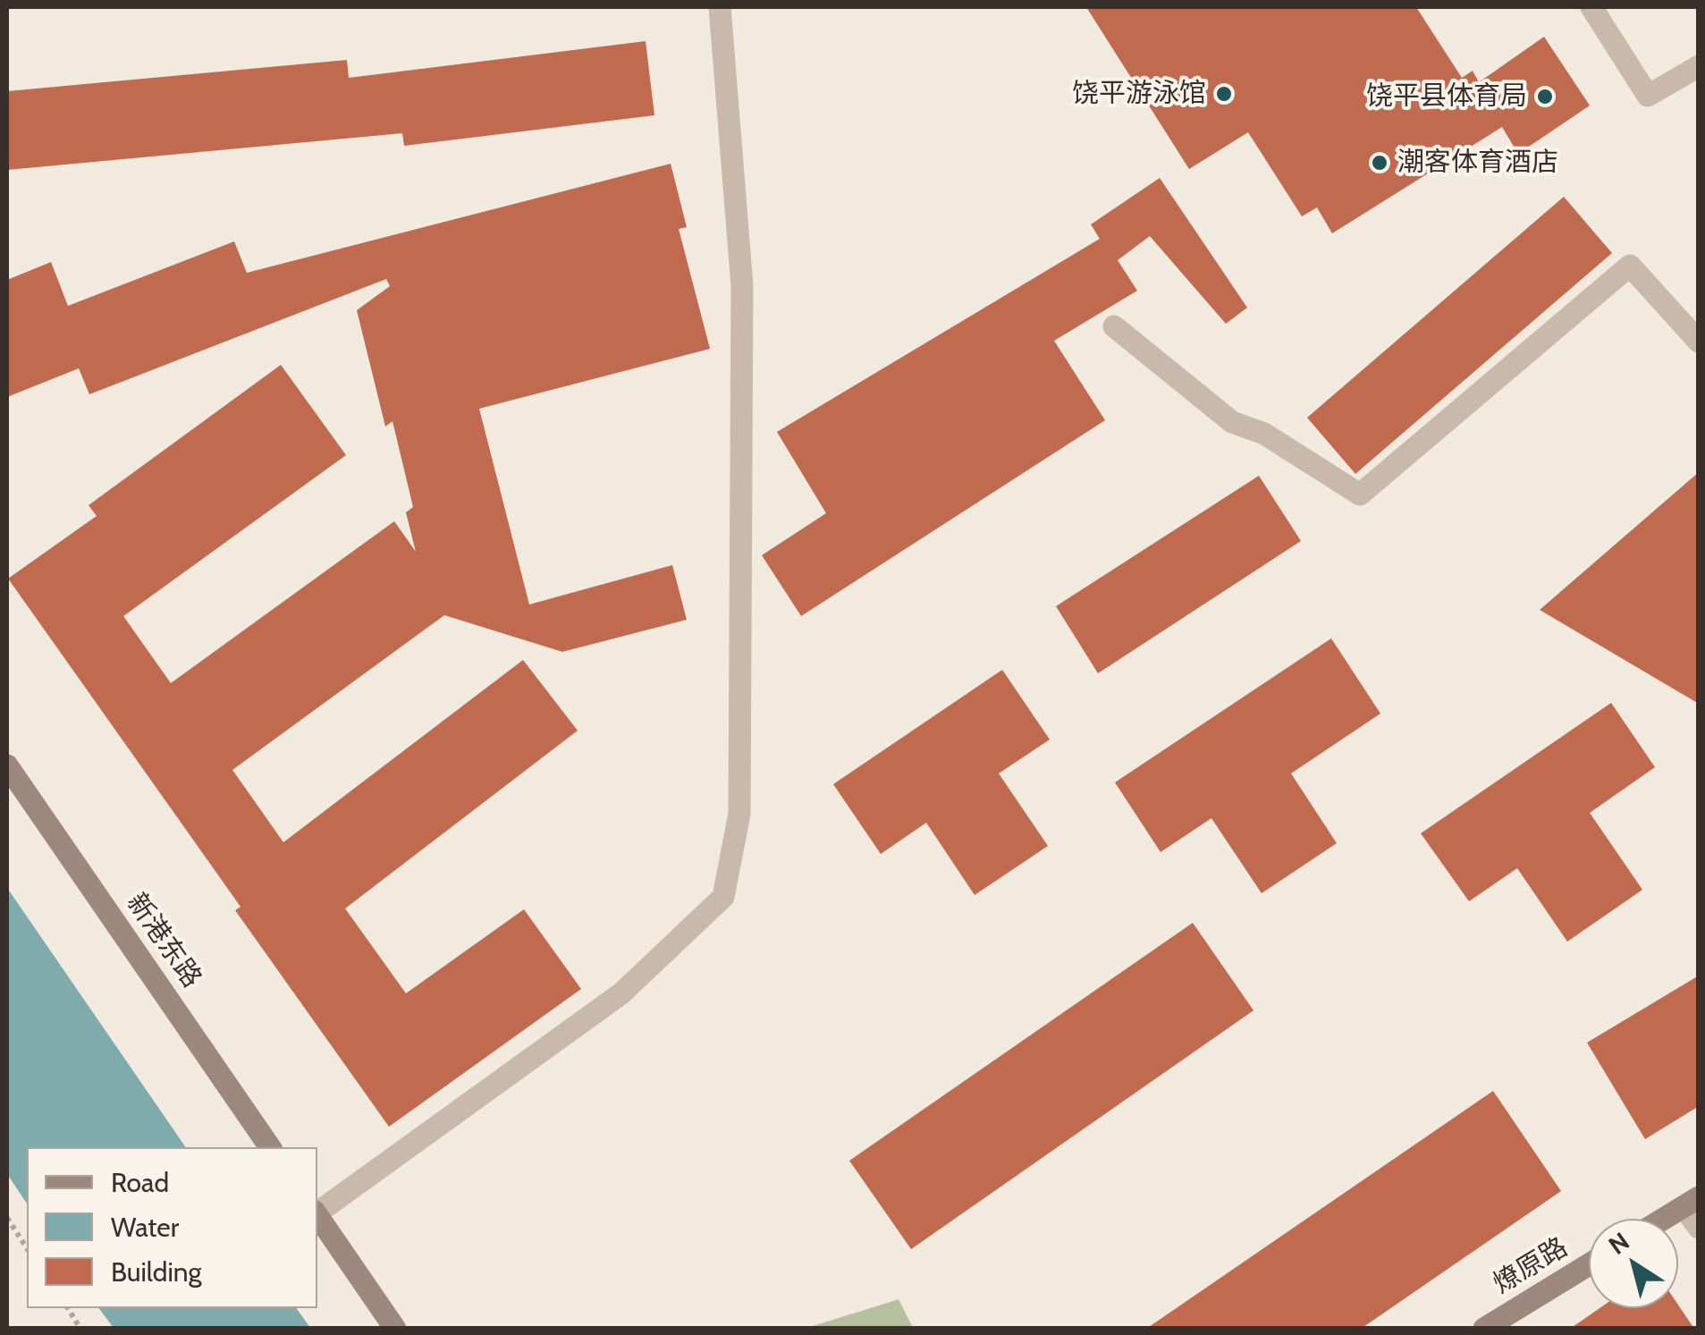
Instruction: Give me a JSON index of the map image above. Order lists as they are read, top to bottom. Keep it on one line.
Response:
{"streets":{"main road":["新港东路","燎原路"]},"places":["饶平游泳馆","饶平县体育局","潮客体育酒店"],"legend":["Road","Water","Building"],"north":"top left"}
